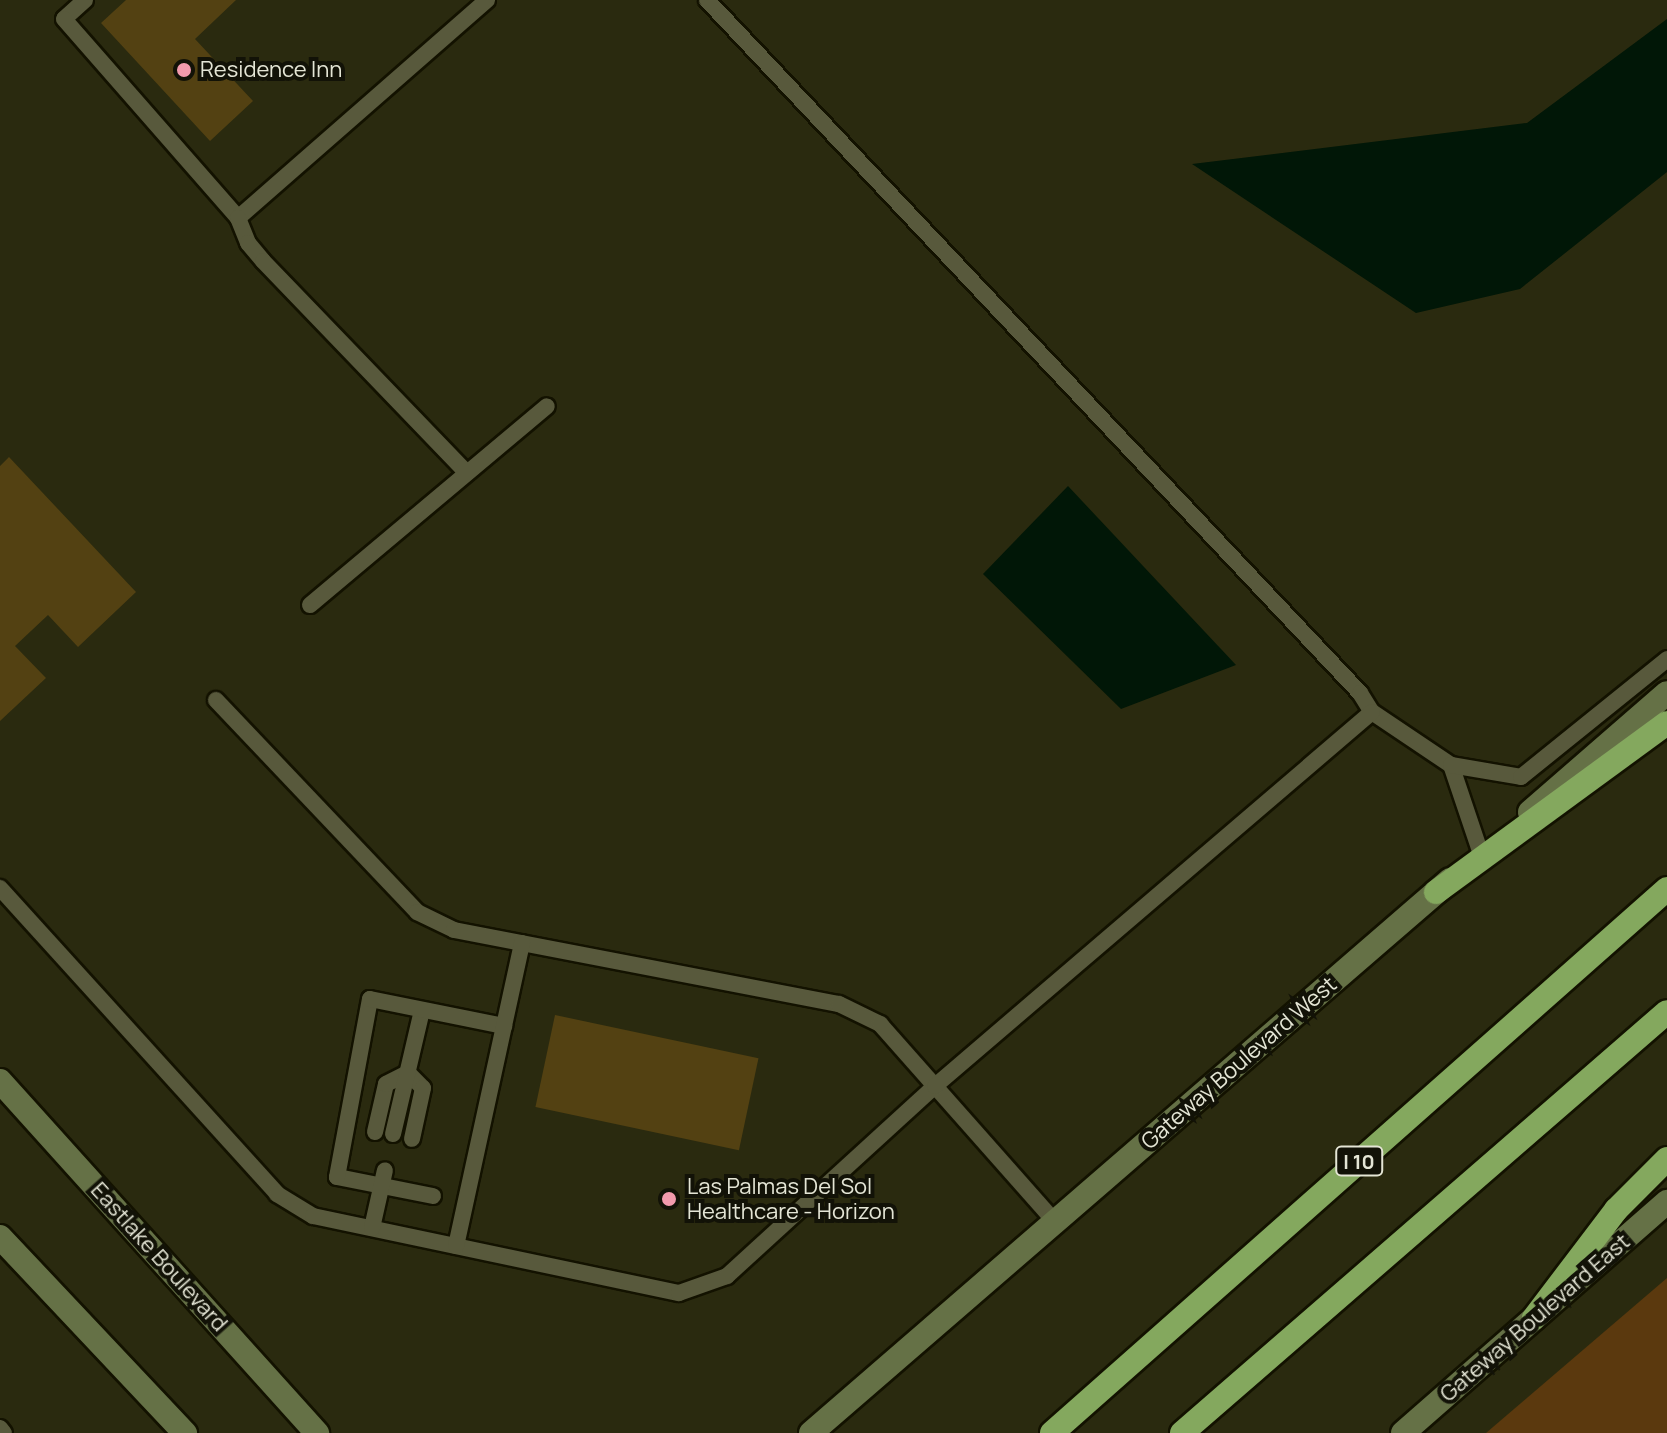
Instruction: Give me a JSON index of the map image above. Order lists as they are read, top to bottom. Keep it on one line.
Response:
{"streets":{"highway":["I 10"],"main road":["Gateway Boulevard West","Eastlake Boulevard","Gateway Boulevard East"]},"places":["Residence Inn","Las Palmas Del Sol Healthcare - Horizon"]}
